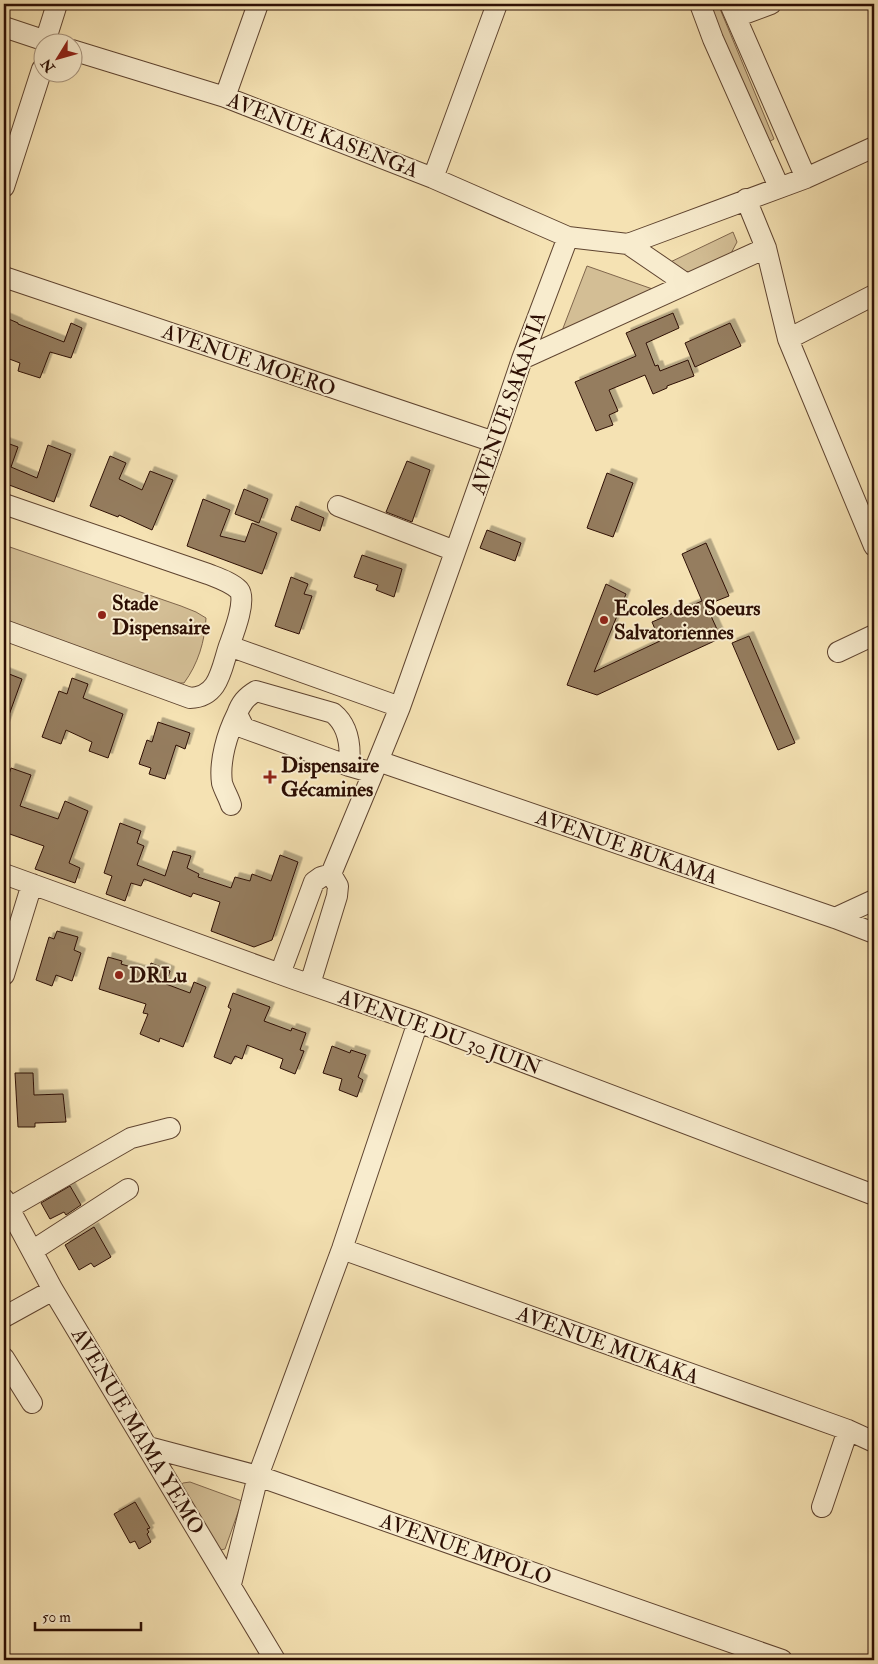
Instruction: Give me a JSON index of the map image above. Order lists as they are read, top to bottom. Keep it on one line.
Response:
{"streets":{"street":["AVENUE KASENGA","AVENUE MOERO","AVENUE SAKANIA","AVENUE BUKAMA","AVENUE DU 30 JUIN","AVENUE MUKAKA","AVENUE MAMA YEMO","AVENUE MPOLO"]},"crossings":[["AVENUE KASENGA","AVENUE SAKANIA"],["AVENUE MOERO","AVENUE SAKANIA"],["AVENUE SAKANIA","AVENUE BUKAMA"],["AVENUE MAMA YEMO","AVENUE MPOLO"]],"places":{"other":["Stade Dispensaire","Ecoles des Soeurs Salvatoriennes","DRLu"],"health":["Dispensaire Gécamines"]},"scale_bar":"50 m","north":"bottom left"}
